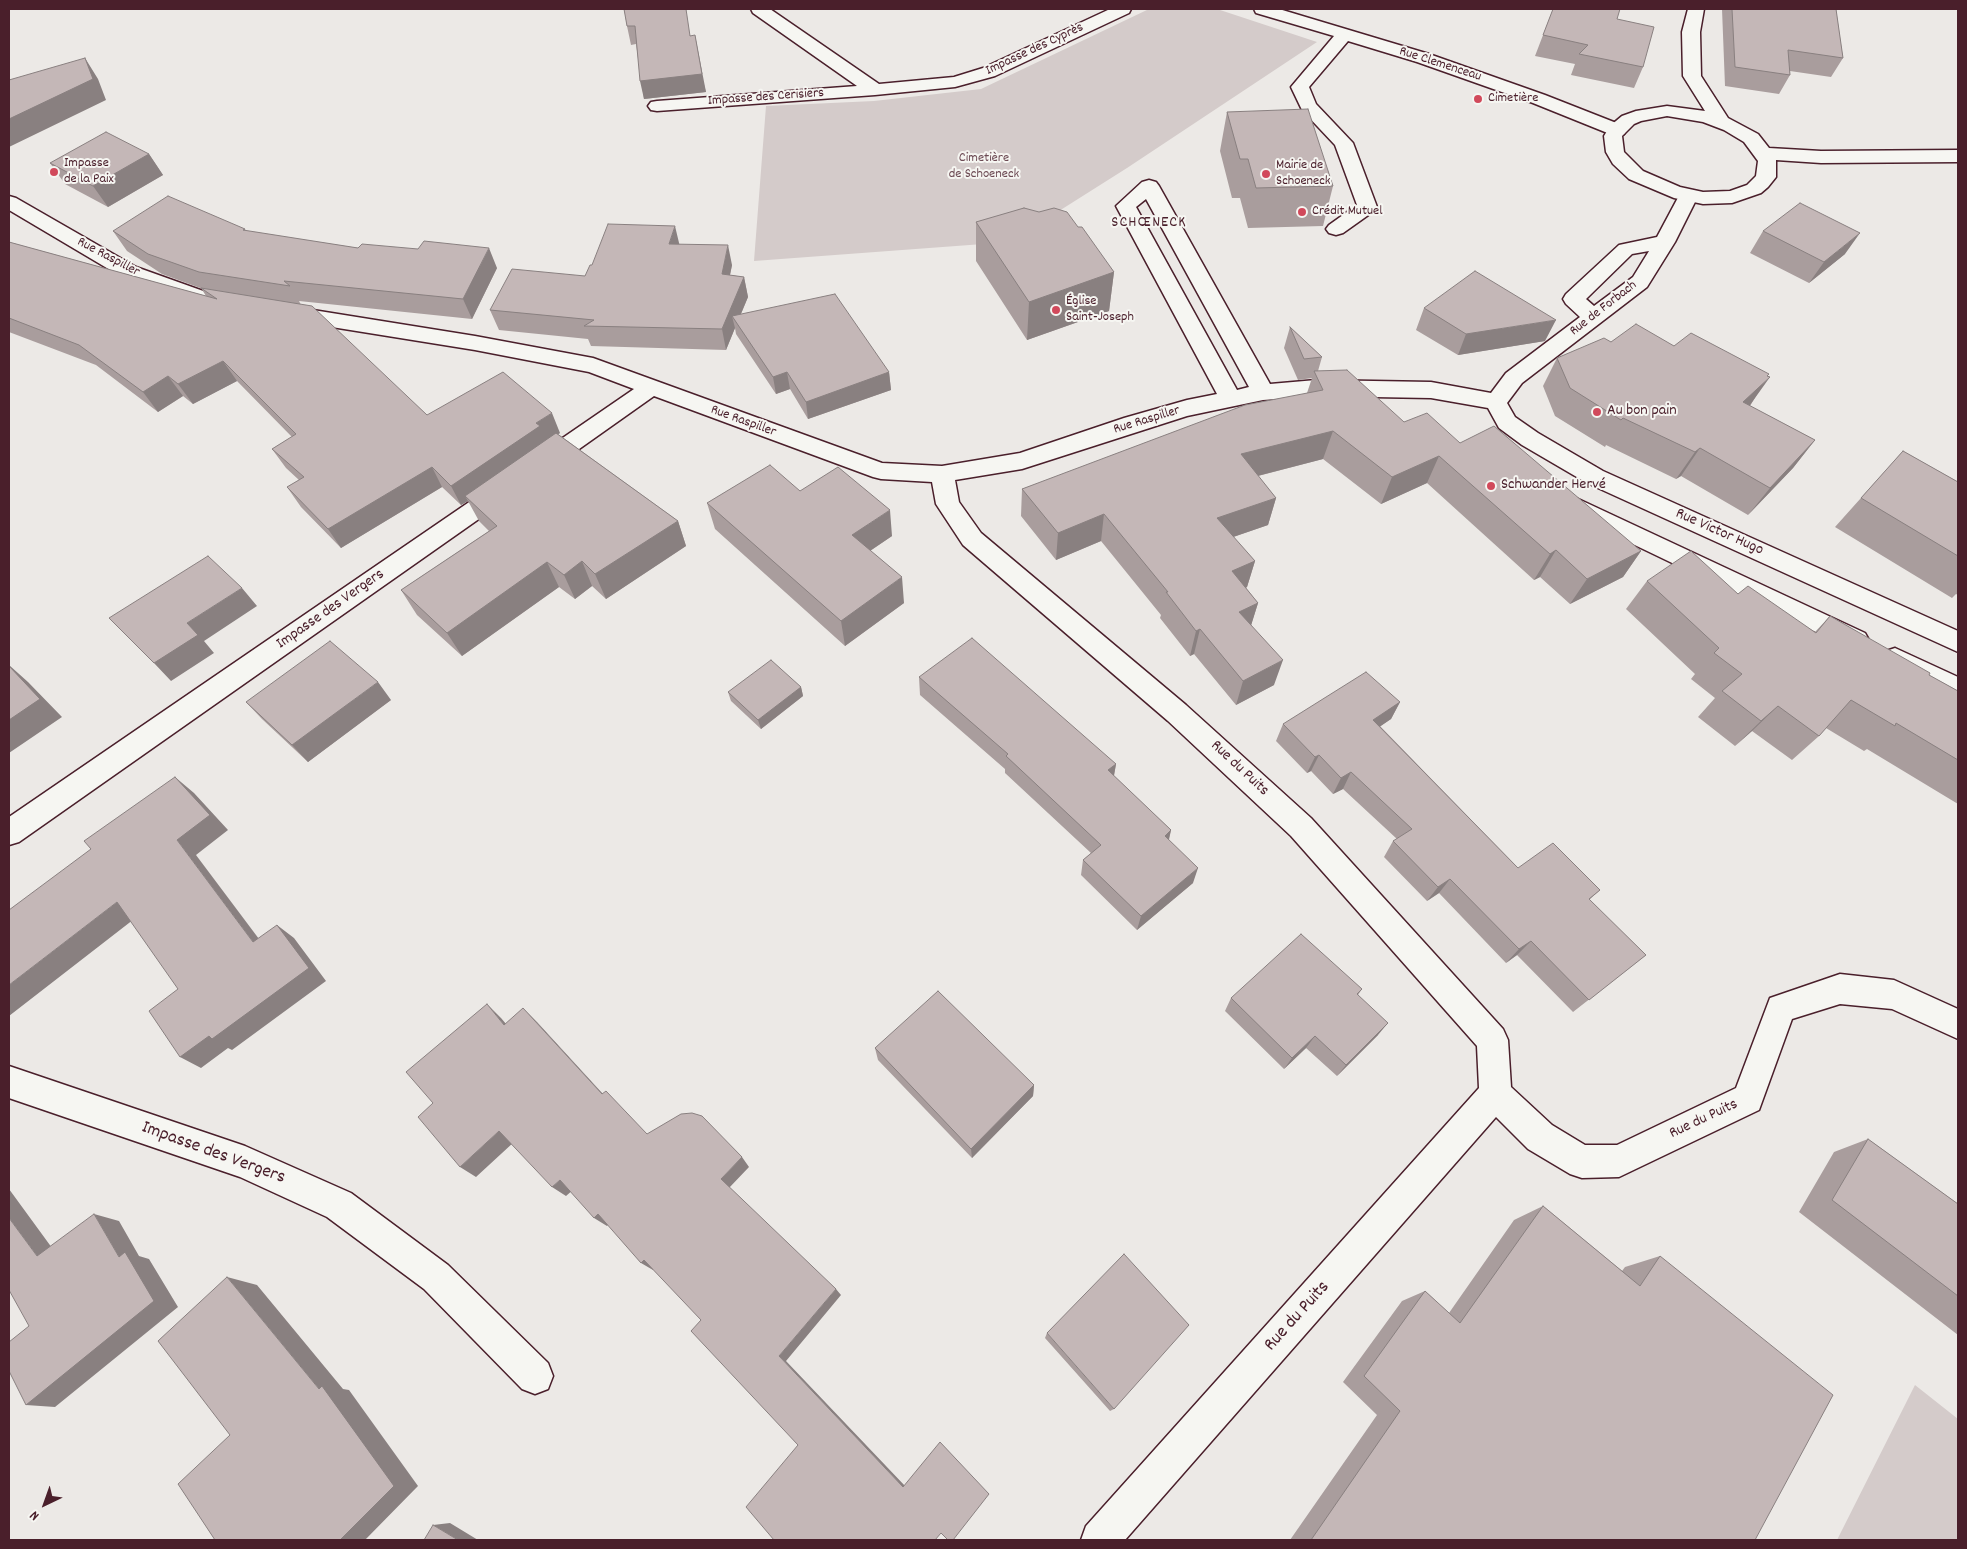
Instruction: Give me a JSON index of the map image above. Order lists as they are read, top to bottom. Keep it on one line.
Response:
{"streets":{"street":["Impasse des Cyprès","Rue Clemenceau","Impasse des Cerisiers","Rue Raspiller","Rue de Forbach","Rue Victor Hugo","Impasse des Vergers","Rue du Puits"]},"crossings":[["Impasse des Cyprès","Impasse des Cerisiers"],["Rue Raspiller","Rue de Forbach"],["Rue Raspiller","Rue Victor Hugo"],["Rue Raspiller","Impasse des Vergers"],["Rue Raspiller","Rue du Puits"],["Rue de Forbach","Rue Victor Hugo"]],"districts":["SCHŒNECK"],"parks":["Cimetière de Schoeneck"],"places":["Cimetière","Impasse de la Paix","Mairie de Schoeneck","Crédit Mutuel","Église Saint-Joseph","Au bon pain","Schwander Hervé"],"north":"bottom left"}
